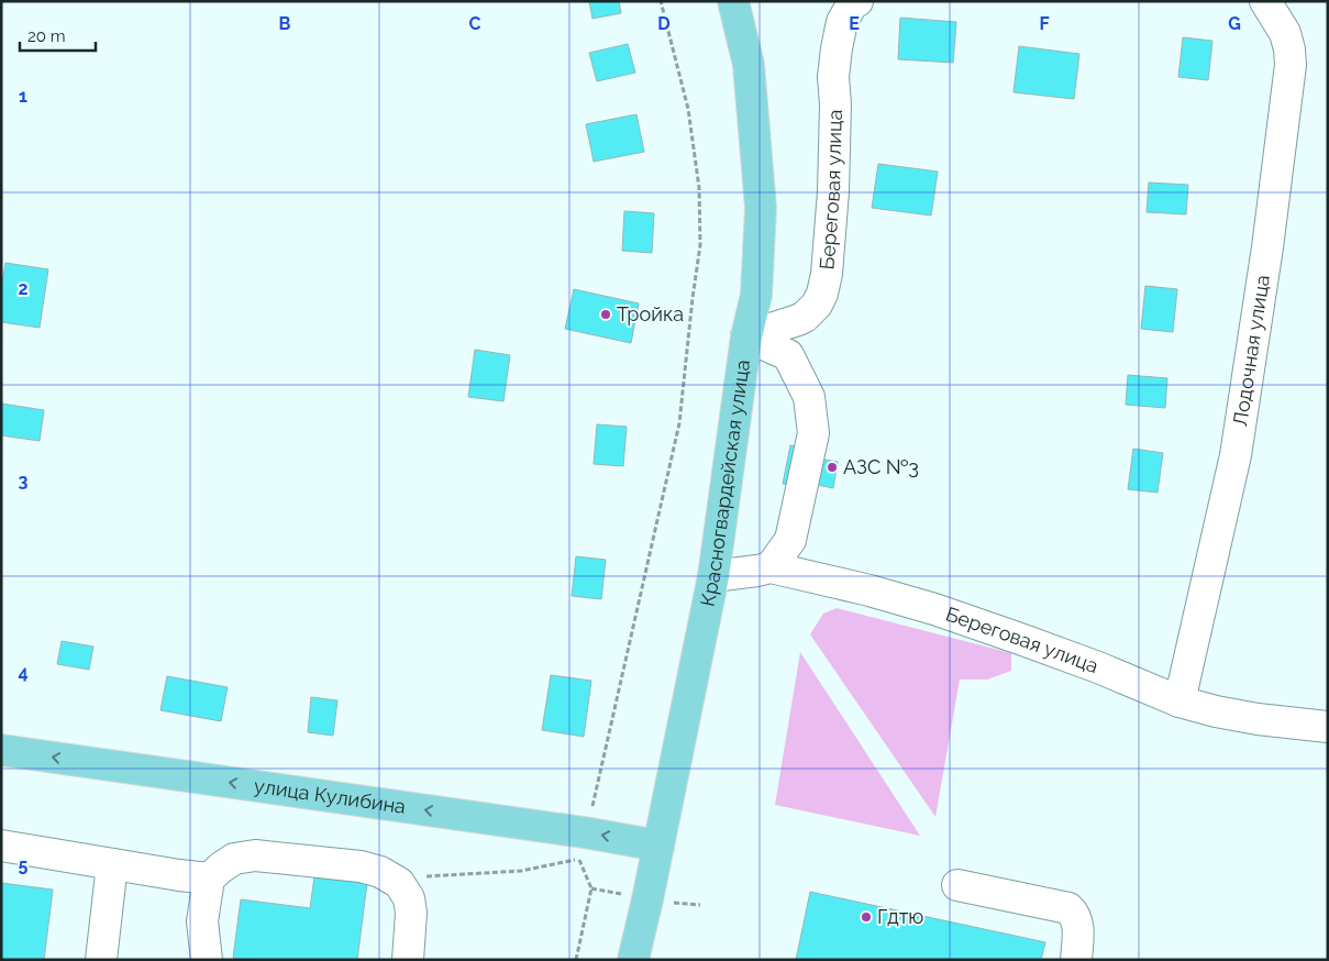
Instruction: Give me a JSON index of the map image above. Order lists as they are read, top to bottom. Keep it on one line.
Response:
{"streets":{"main road":["Красногвардейская улица","улица Кулибина"],"street":["Береговая улица","Лодочная улица"]},"crossings":[["Береговая улица","Лодочная улица"],["Береговая улица","Красногвардейская улица"],["Красногвардейская улица","улица Кулибина"]],"one_way":["улица Кулибина"],"places":["Тройка","АЗС №3","Гдтю"],"scale_bar":"20 m","grid":{"columns":["B","C","D","E","F","G"],"rows":["1","2","3","4","5"]}}
